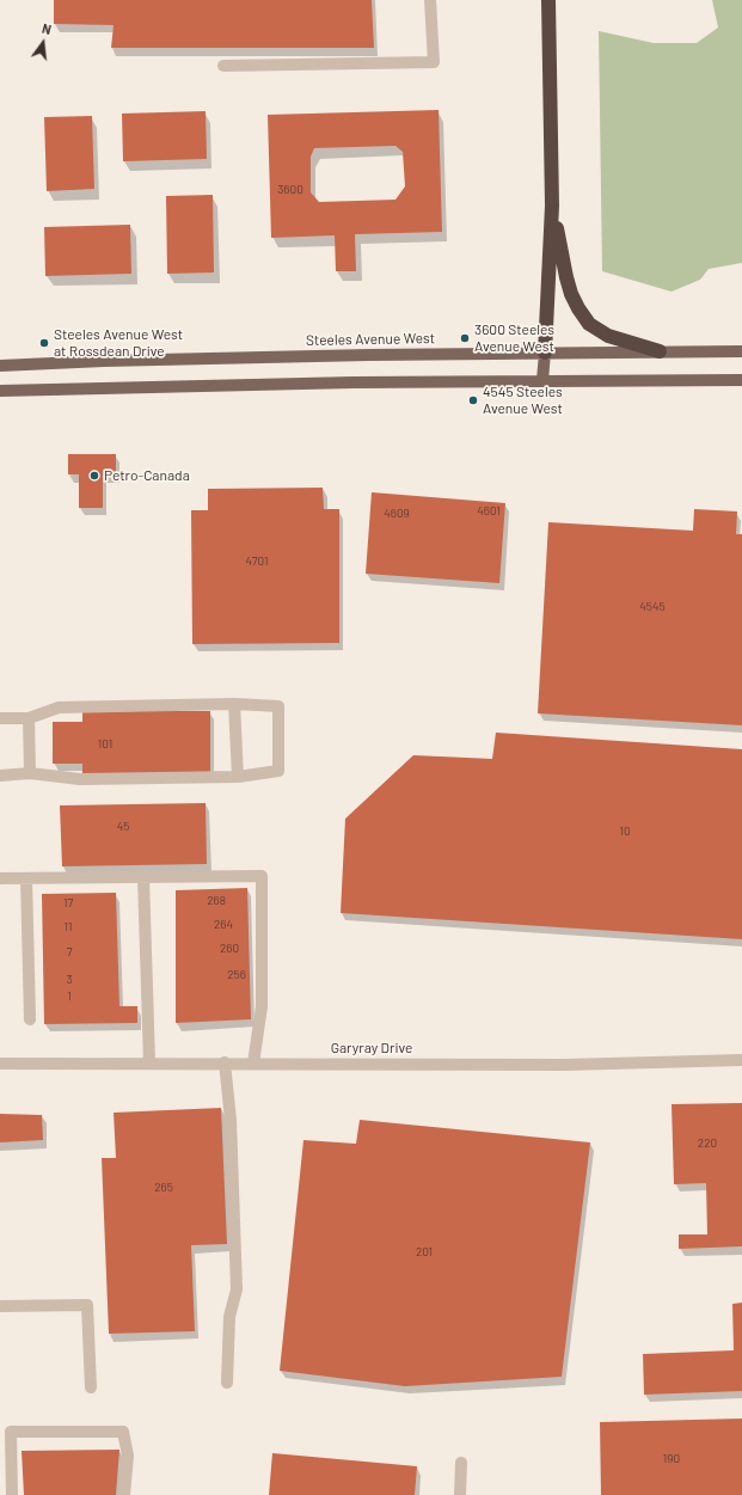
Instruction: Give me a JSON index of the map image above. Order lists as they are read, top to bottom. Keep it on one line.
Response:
{"streets":{"main road":["Steeles Avenue West"],"street":["Garyray Drive"]},"places":["3600 Steeles Avenue West","Steeles Avenue West at Rossdean Drive","4545 Steeles Avenue West","Petro-Canada"],"house_numbers":["3600","4601","4609","4701","4545","101","45","10","268","17","264","11","260","7","256","3","1","220","265","201","190"],"north":"top"}
